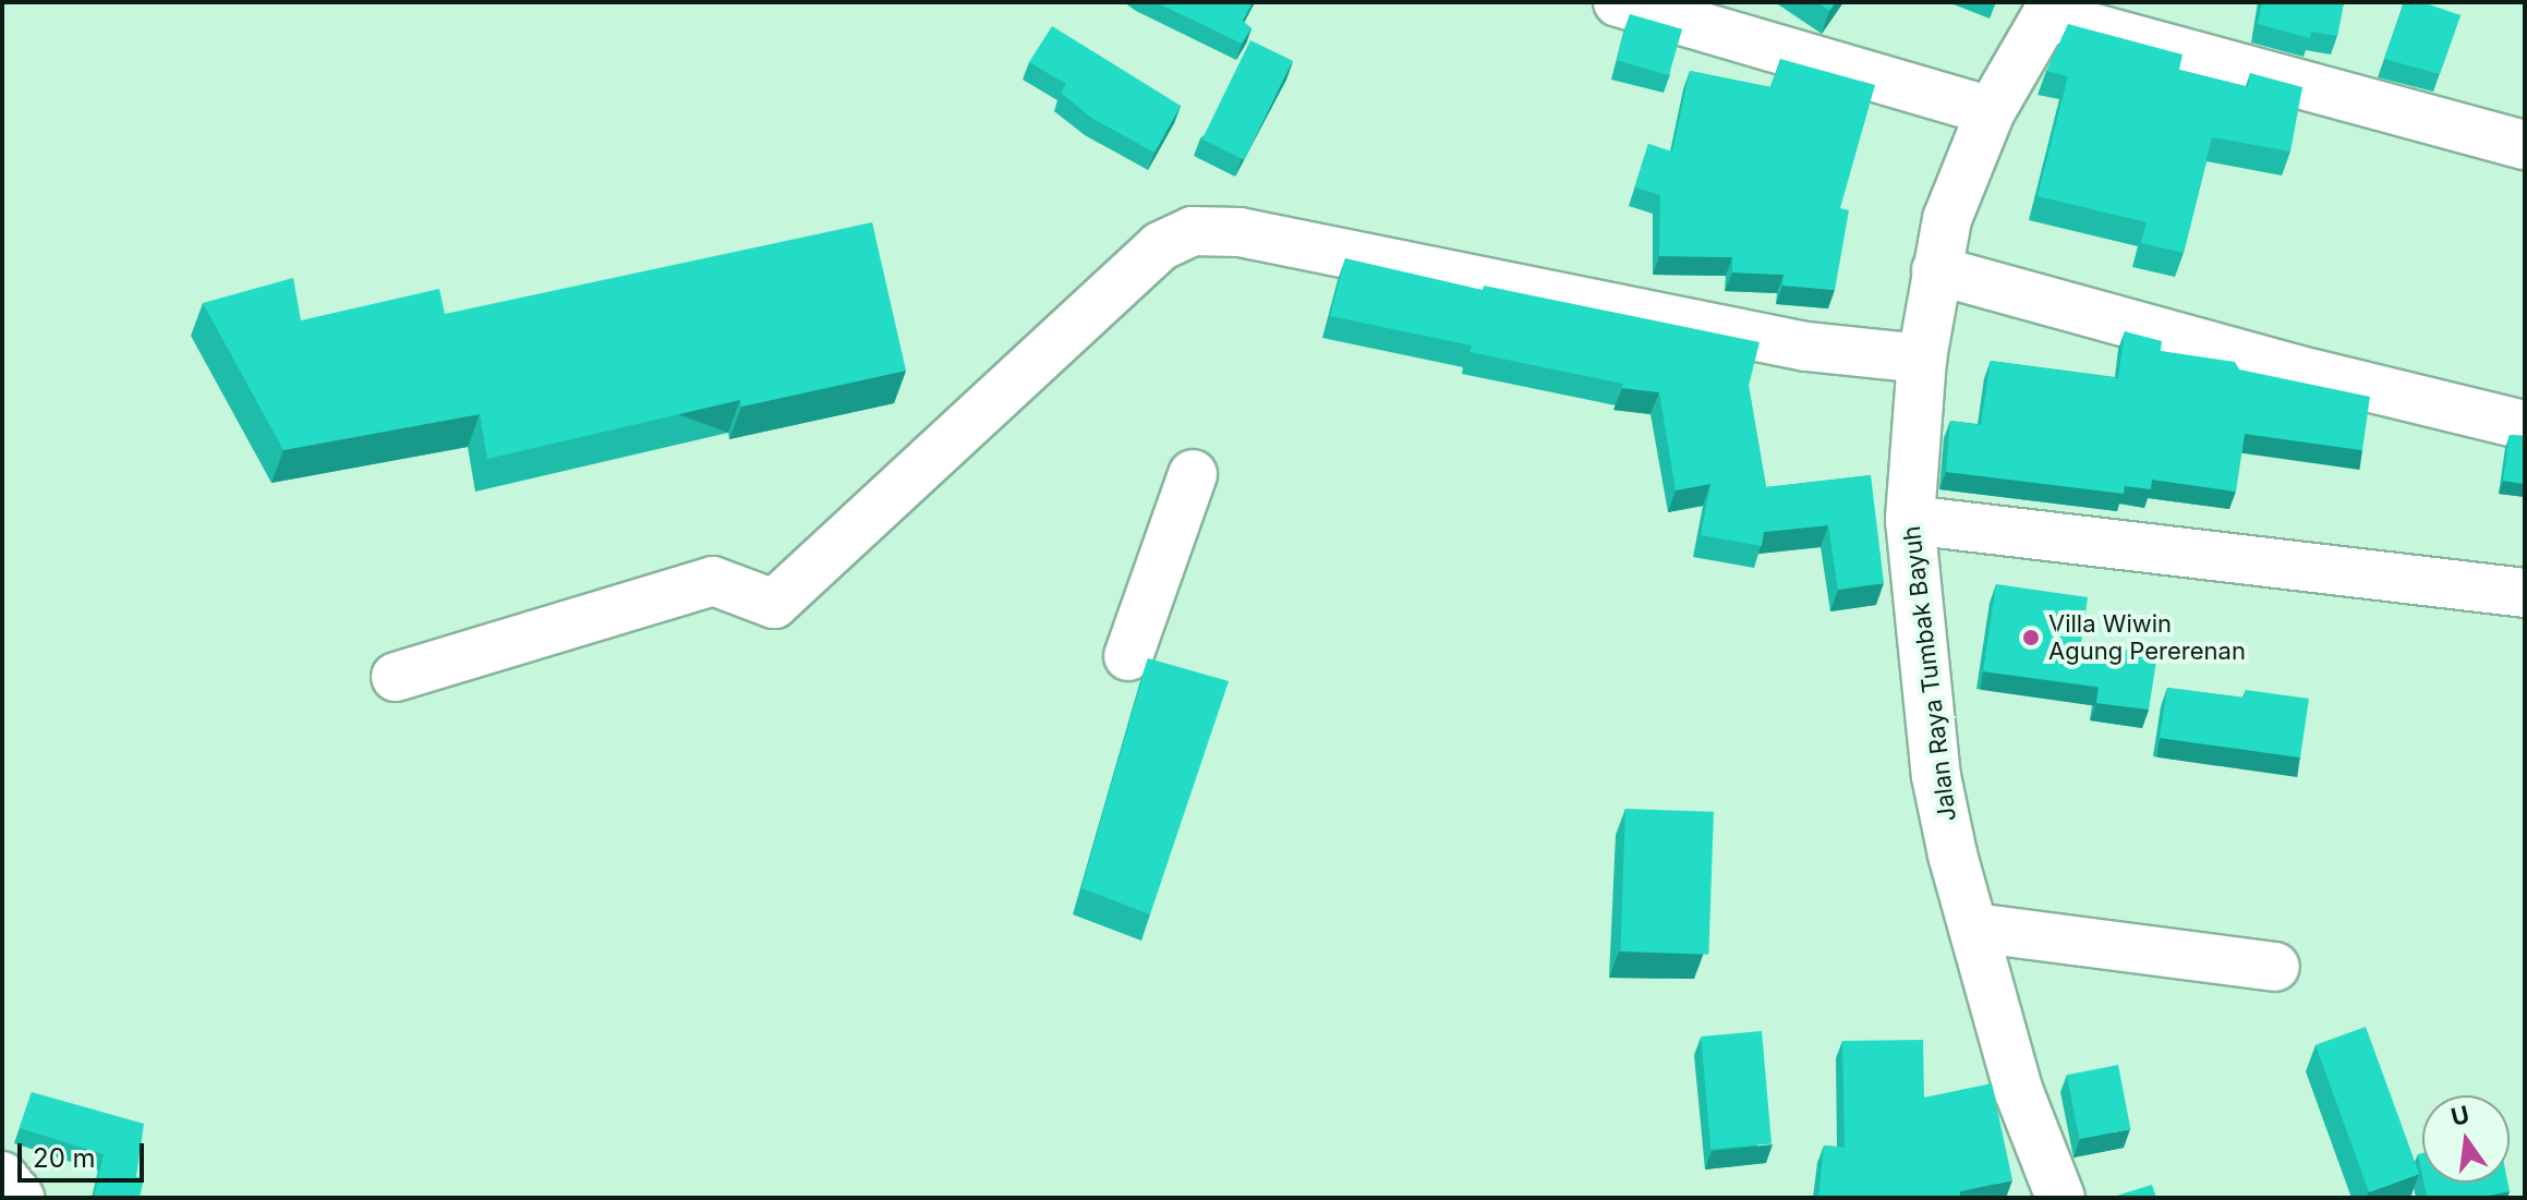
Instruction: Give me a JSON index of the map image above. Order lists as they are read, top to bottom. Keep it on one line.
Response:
{"streets":{"street":["Jalan Raya Tumbak Bayuh"]},"places":["Villa Wiwin Agung Pererenan"],"scale_bar":"20 m","north":"top"}
